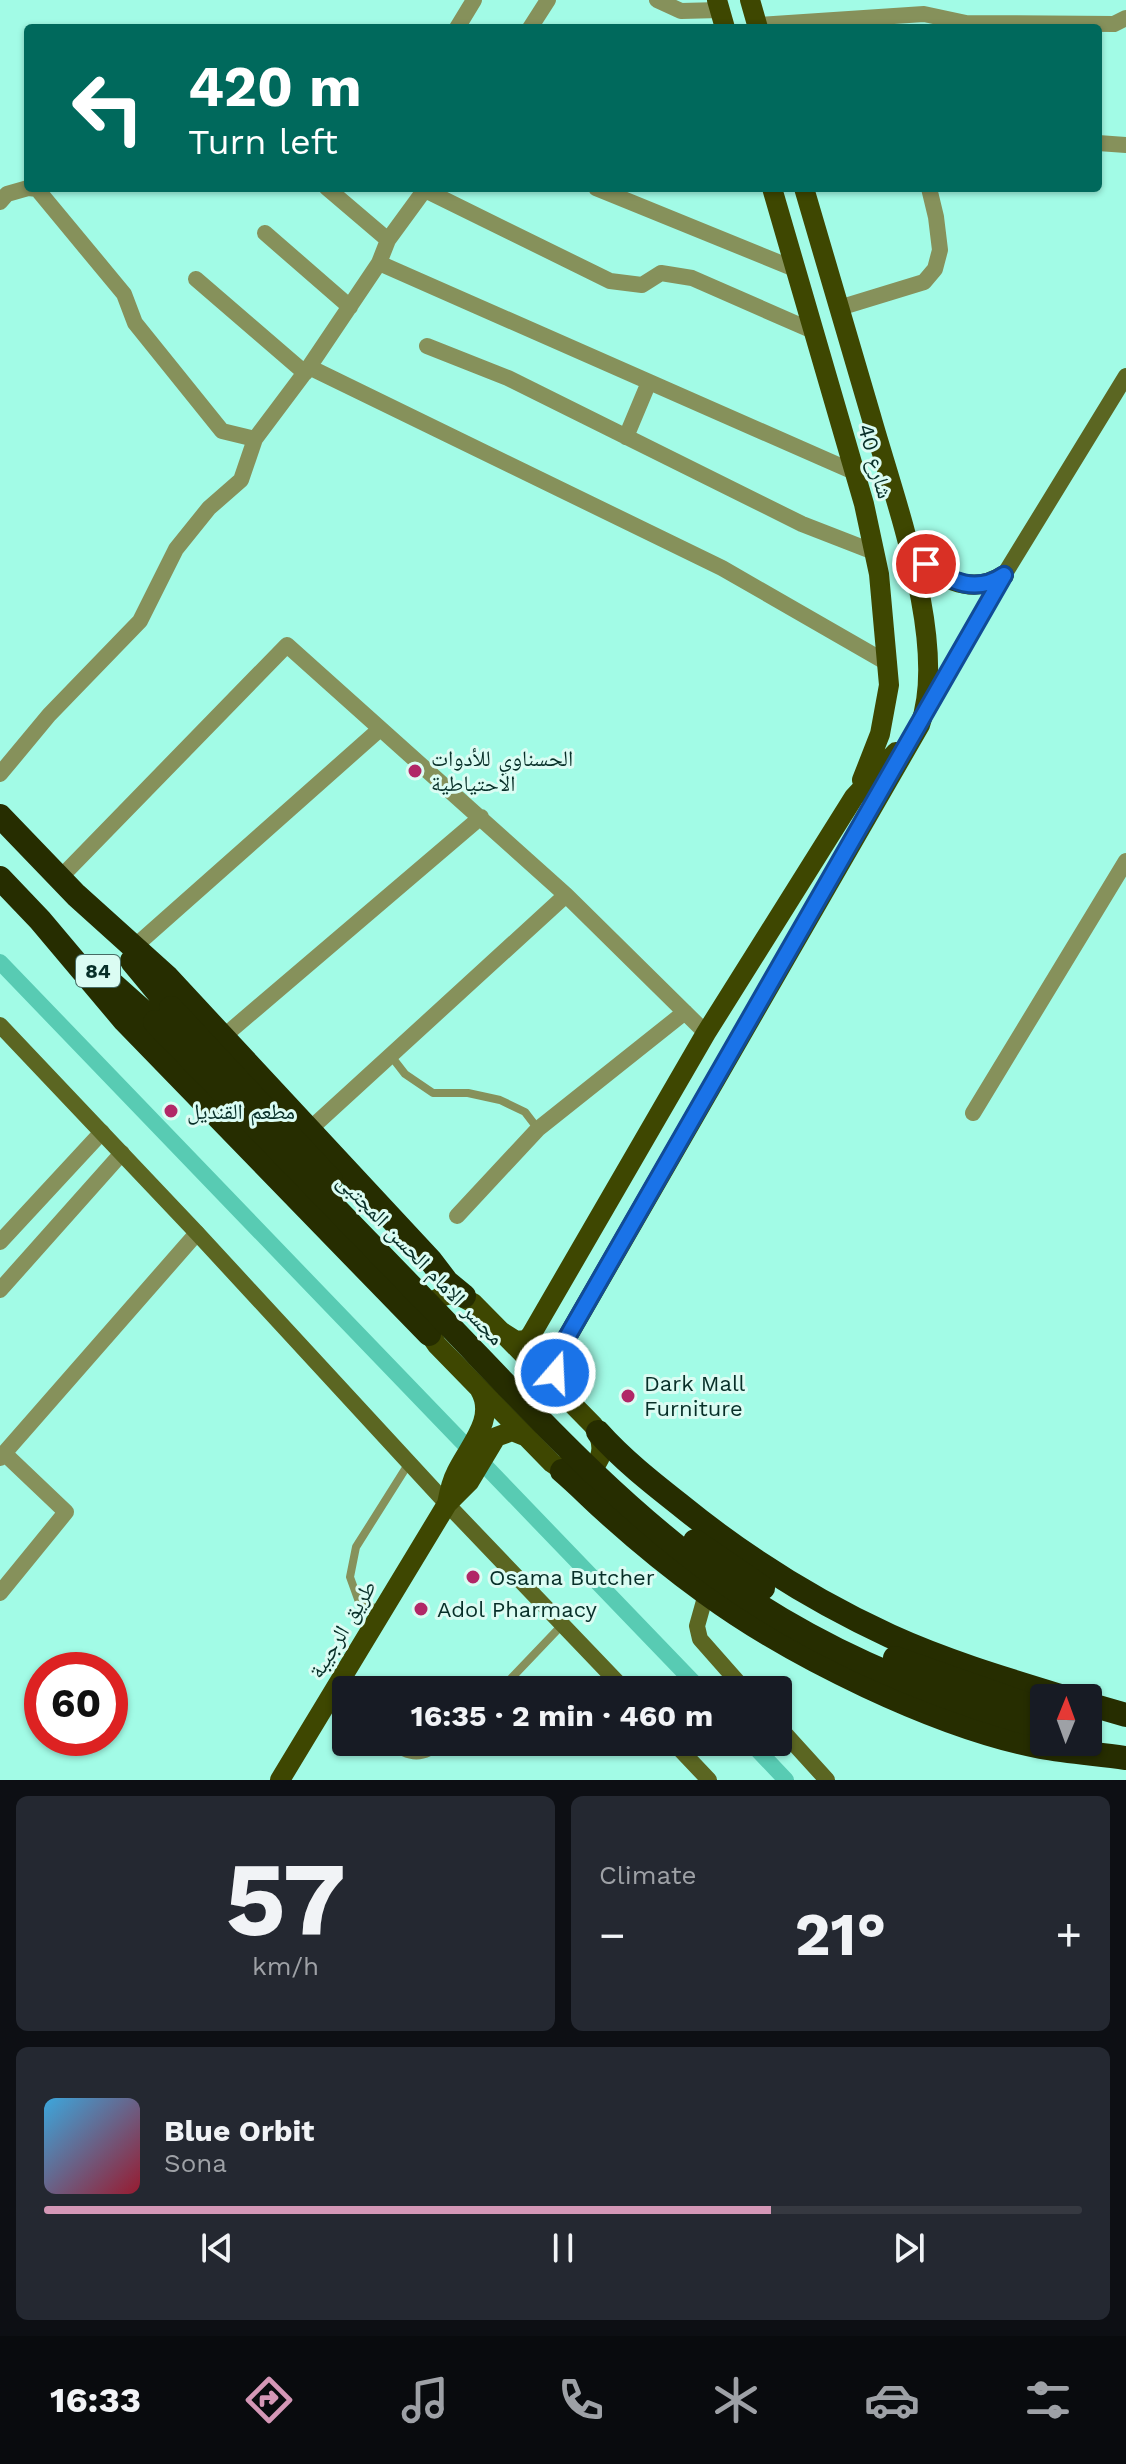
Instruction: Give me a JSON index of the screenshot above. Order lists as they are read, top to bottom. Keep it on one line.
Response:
{"streets":{"highway":["84","مجسر الامام الحسن المجتبى"],"main road":["شارع 40","طريق الرجيبة"]},"crossings":[["84","مجسر الامام الحسن المجتبى"]],"places":["الحسناوي للأدوات الاحتياطية","مطعم القنديل","Dark Mall Furniture","Osama Butcher","Adol Pharmacy"],"north":"top","page":{"turn":["420 m","Turn left"],"limit":"60","trip":"16:35 · 2 min · 460 m","tile":[["57","km/h"],"Climate"],"heat":["−","21°","+"],"song":["Blue Orbit","Sona"],"tabs":"16:33"}}
